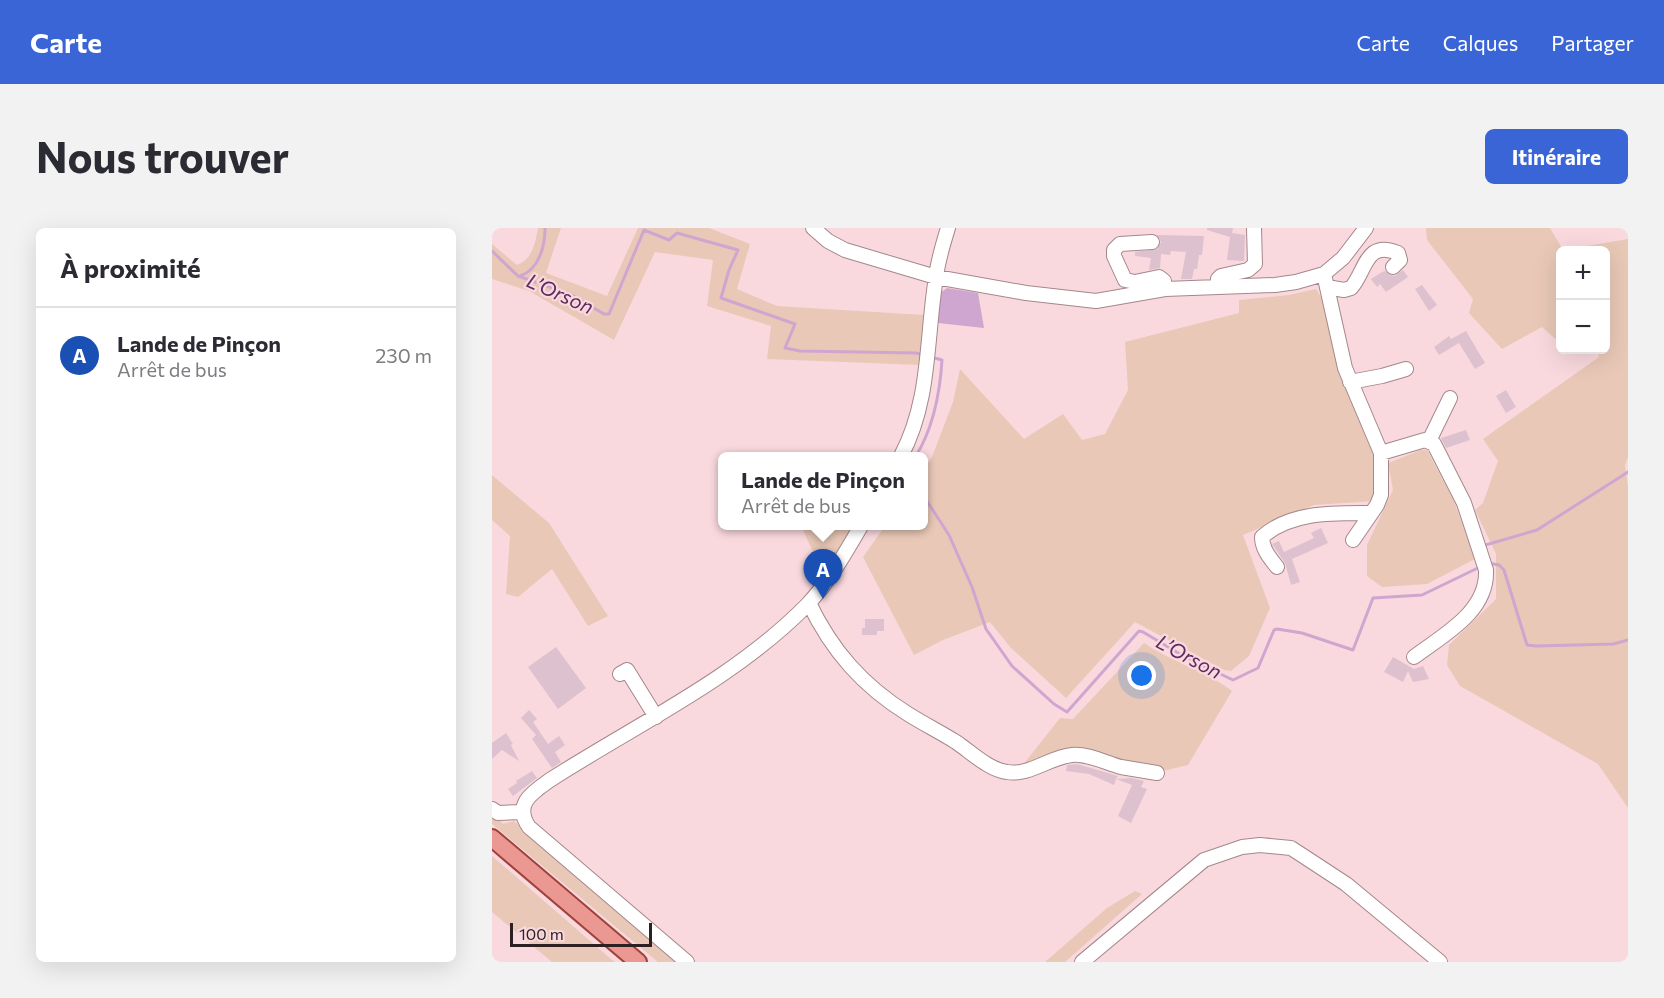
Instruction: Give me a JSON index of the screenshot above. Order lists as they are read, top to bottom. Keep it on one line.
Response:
{"water":["L’Orson"],"scale_bar":"100 m","page":{"header":"Carte","nav":["Carte","Calques","Partager"],"buttons":"Itinéraire","title":"Nous trouver","heading":"À proximité","map_buttons":["+","−"],"list":[{"mark":"A","name":"Lande de Pinçon","note":"Arrêt de bus","value":"230 m"}],"popup":["Lande de Pinçon","Arrêt de bus"],"pins":"A","scale":"100 m"}}
